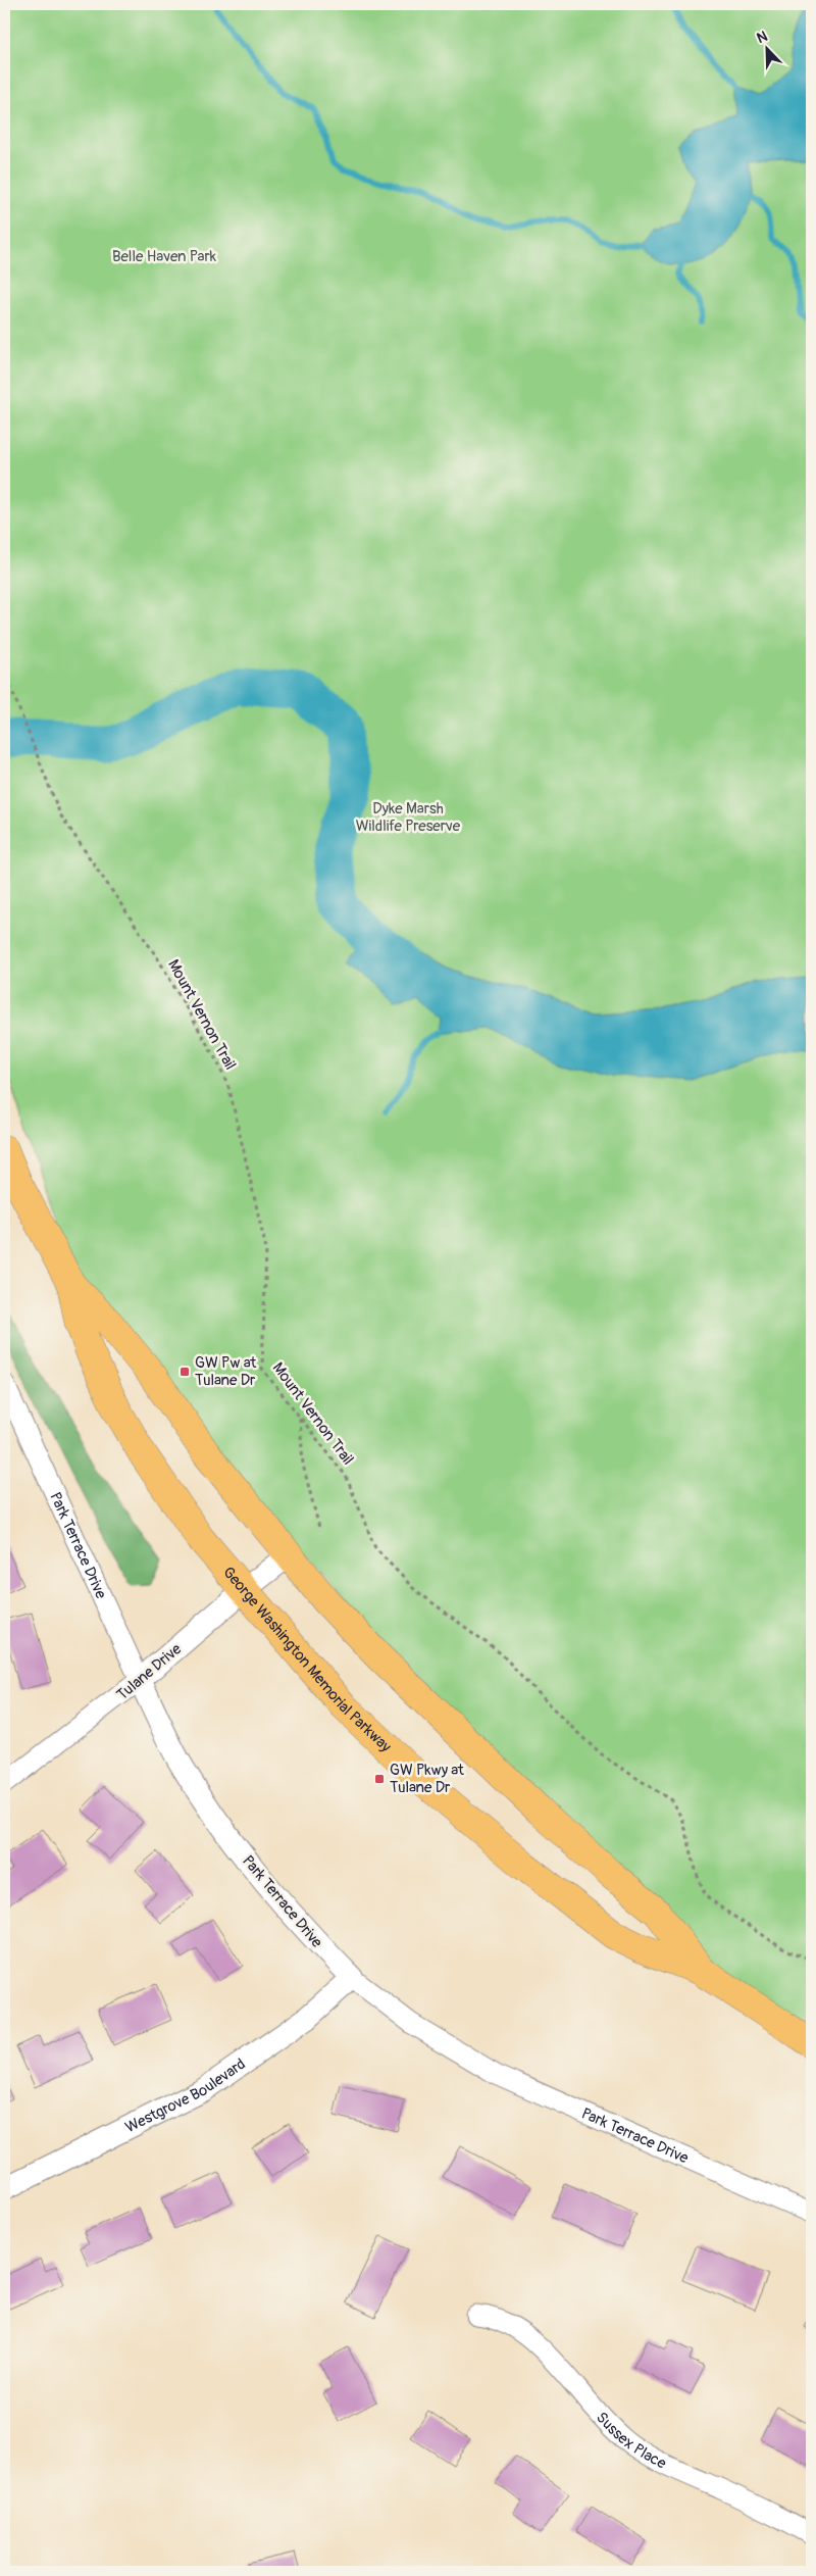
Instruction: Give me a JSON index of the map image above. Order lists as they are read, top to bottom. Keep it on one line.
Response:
{"streets":{"main road":["George Washington Memorial Parkway"],"street":["Park Terrace Drive","Tulane Drive","Westgrove Boulevard","Sussex Place"],"path":["Mount Vernon Trail"]},"crossings":[["Park Terrace Drive","Tulane Drive"],["Park Terrace Drive","Westgrove Boulevard"],["George Washington Memorial Parkway","Tulane Drive"]],"parks":["Belle Haven Park","Dyke Marsh Wildlife Preserve"],"places":{"transit":["GW Pw at Tulane Dr","GW Pkwy at Tulane Dr"]},"north":"top left"}
